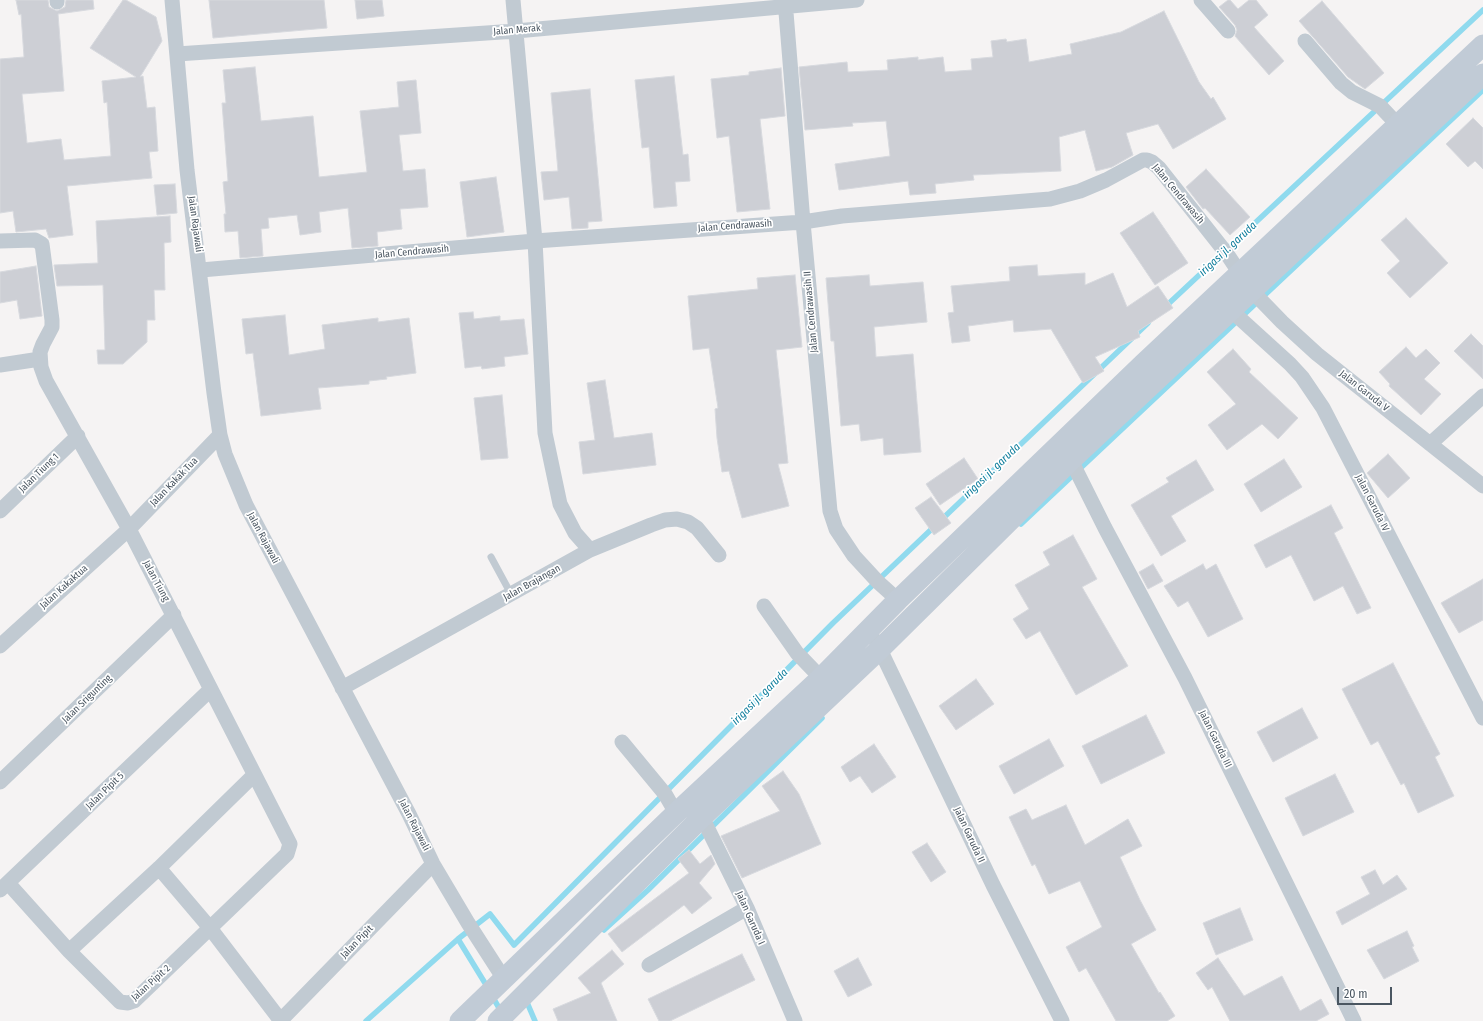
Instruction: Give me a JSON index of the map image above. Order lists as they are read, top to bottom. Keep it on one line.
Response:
{"streets":{"main road":["Jalan Rajawali"],"street":["Jalan Merak","Jalan Cendrawasih","Jalan Cendrawasih II","Jalan Garuda V","Jalan Tiung 1","Jalan Kakak Tua","Jalan Garuda IV","Jalan Tiung","Jalan Brajangan","Jalan Kakaktua","Jalan Srigunting","Jalan Garuda III","Jalan Pipit 5","Jalan Garuda II","Jalan Garuda I","Jalan Pipit","Jalan Pipit 2"]},"crossings":[["Jalan Merak","Jalan Rajawali"],["Jalan Merak","Jalan Cendrawasih II"],["Jalan Cendrawasih","Jalan Rajawali"],["Jalan Cendrawasih","Jalan Cendrawasih II"],["Jalan Cendrawasih","Jalan Garuda V"],["Jalan Rajawali","Jalan Kakak Tua"],["Jalan Rajawali","Jalan Brajangan"],["Jalan Rajawali","Jalan Pipit"],["Jalan Tiung 1","Jalan Tiung"],["Jalan Kakak Tua","Jalan Tiung"],["Jalan Kakak Tua","Jalan Kakaktua"],["Jalan Tiung","Jalan Kakaktua"],["Jalan Tiung","Jalan Srigunting"],["Jalan Tiung","Jalan Pipit 5"],["Jalan Tiung","Jalan Pipit 2"],["Jalan Pipit 5","Jalan Pipit 2"]],"water":["irigasi jl. garuda"],"scale_bar":"20 m"}
